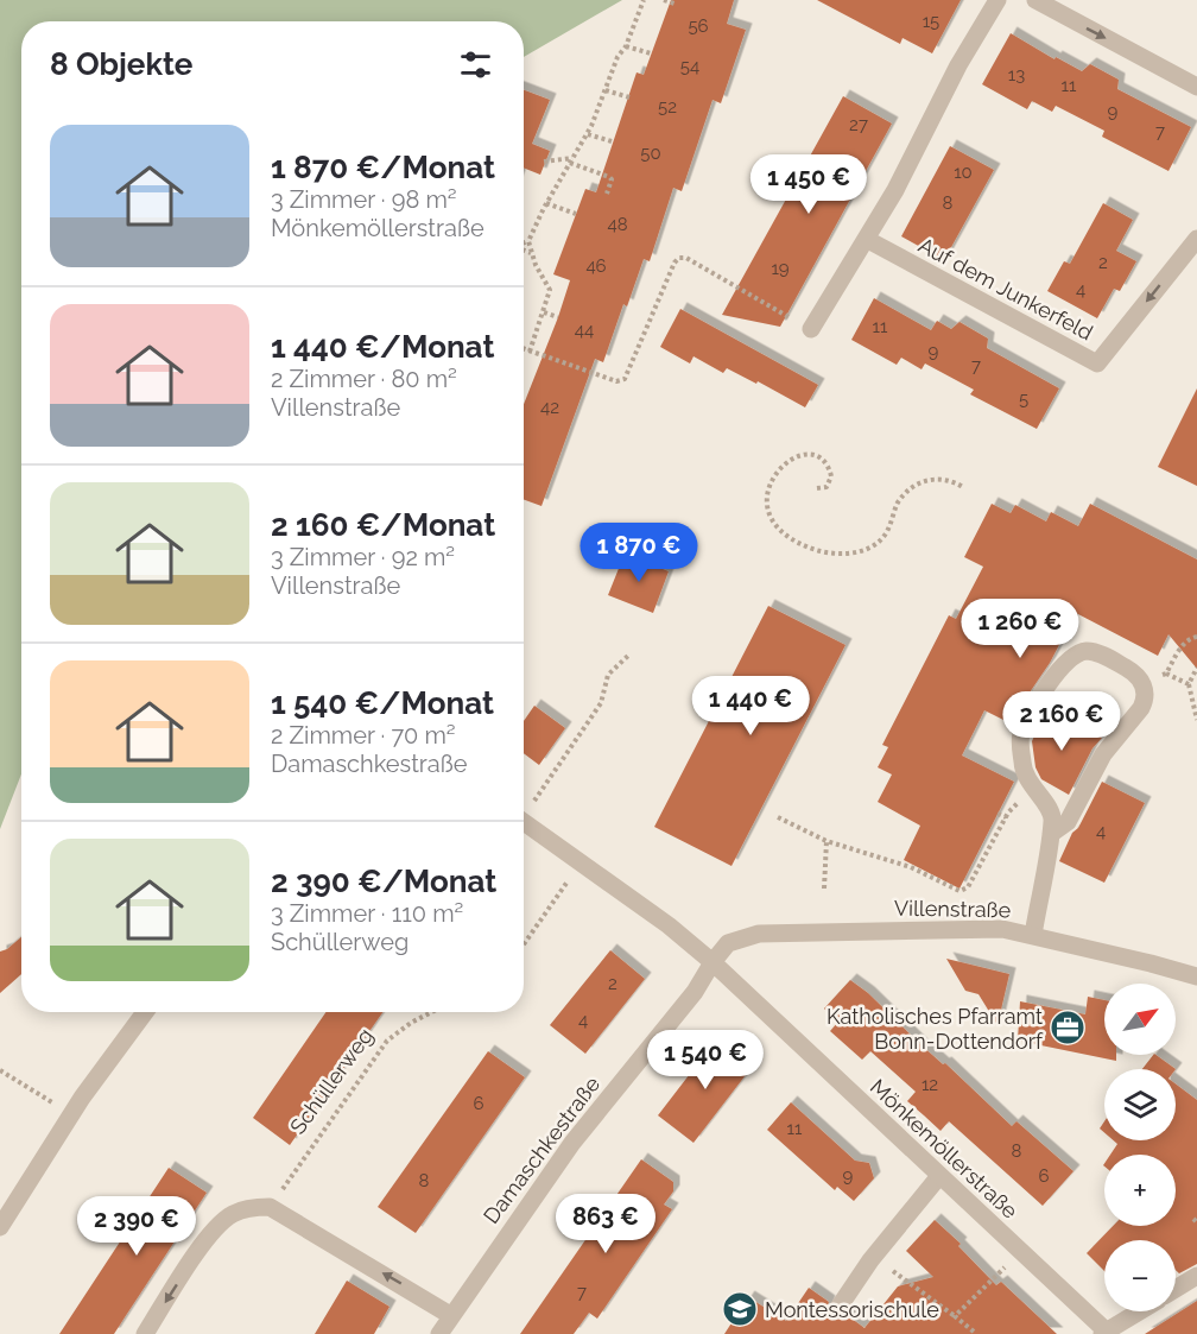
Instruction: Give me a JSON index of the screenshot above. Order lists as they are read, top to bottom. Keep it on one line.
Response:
{"streets":{"street":["Auf dem Junkerfeld","Villenstraße","Mönkemöllerstraße","Damaschkestraße"],"path":["Schüllerweg"]},"crossings":[["Villenstraße","Mönkemöllerstraße"],["Villenstraße","Damaschkestraße"],["Mönkemöllerstraße","Damaschkestraße"]],"places":{"office":["Katholisches Pfarramt Bonn-Dottendorf"],"school or university":["Montessorischule"]},"house_numbers":["15","56","54","13","11","52","9","27","7","50","10","8","48","2","46","19","4","11","44","9","7","5","42","4","2","4","12","6","11","8","9","6","8","7"],"north":"top right","page":{"heading":"8 Objekte","list":[{"name":"1 870 €/Monat","note":"3 Zimmer · 98 m² · Mönkemöllerstraße"},{"name":"1 440 €/Monat","note":"2 Zimmer · 80 m² · Villenstraße"},{"name":"2 160 €/Monat","note":"3 Zimmer · 92 m² · Villenstraße"},{"name":"1 540 €/Monat","note":"2 Zimmer · 70 m² · Damaschkestraße"},{"name":"2 390 €/Monat","note":"3 Zimmer · 110 m² · Schüllerweg"}],"price":["1 450 €","1 870 €","1 260 €","1 440 €","2 160 €","1 540 €","863 €","2 390 €"],"map_buttons":["+","−"]}}
